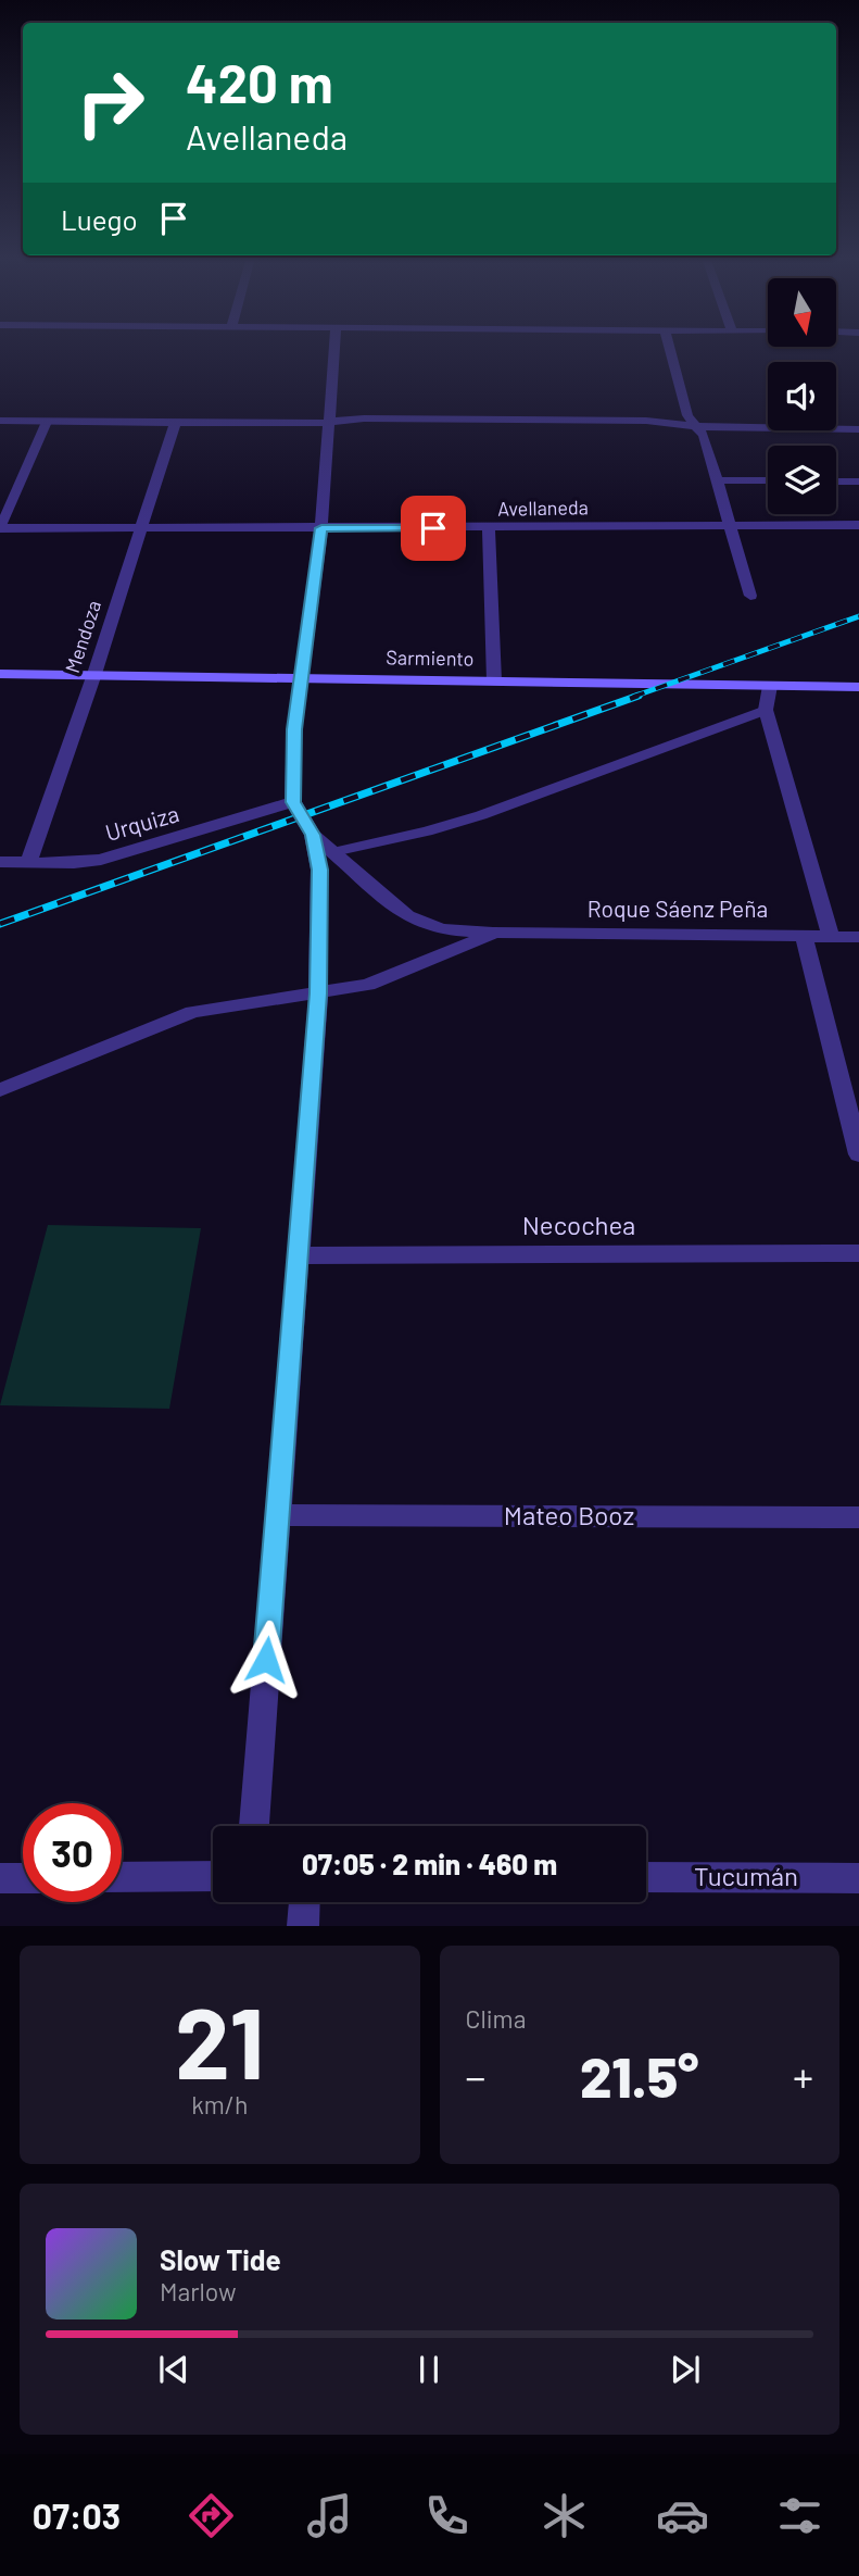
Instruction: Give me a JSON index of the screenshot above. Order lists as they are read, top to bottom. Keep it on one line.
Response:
{"streets":{"street":["Avellaneda","Mendoza","Sarmiento","Urquiza","Roque Sáenz Peña","Necochea","Mateo Booz","Tucumán"]},"crossings":[["Avellaneda","Mendoza"],["Mendoza","Sarmiento"],["Mendoza","Urquiza"]],"north":"bottom","page":{"turn":["420 m","Avellaneda"],"then":"Luego","limit":"30","trip":"07:05 · 2 min · 460 m","tile":[["21","km/h"],"Clima"],"heat":["−","21.5°","+"],"song":["Slow Tide","Marlow"],"tabs":"07:03"}}
